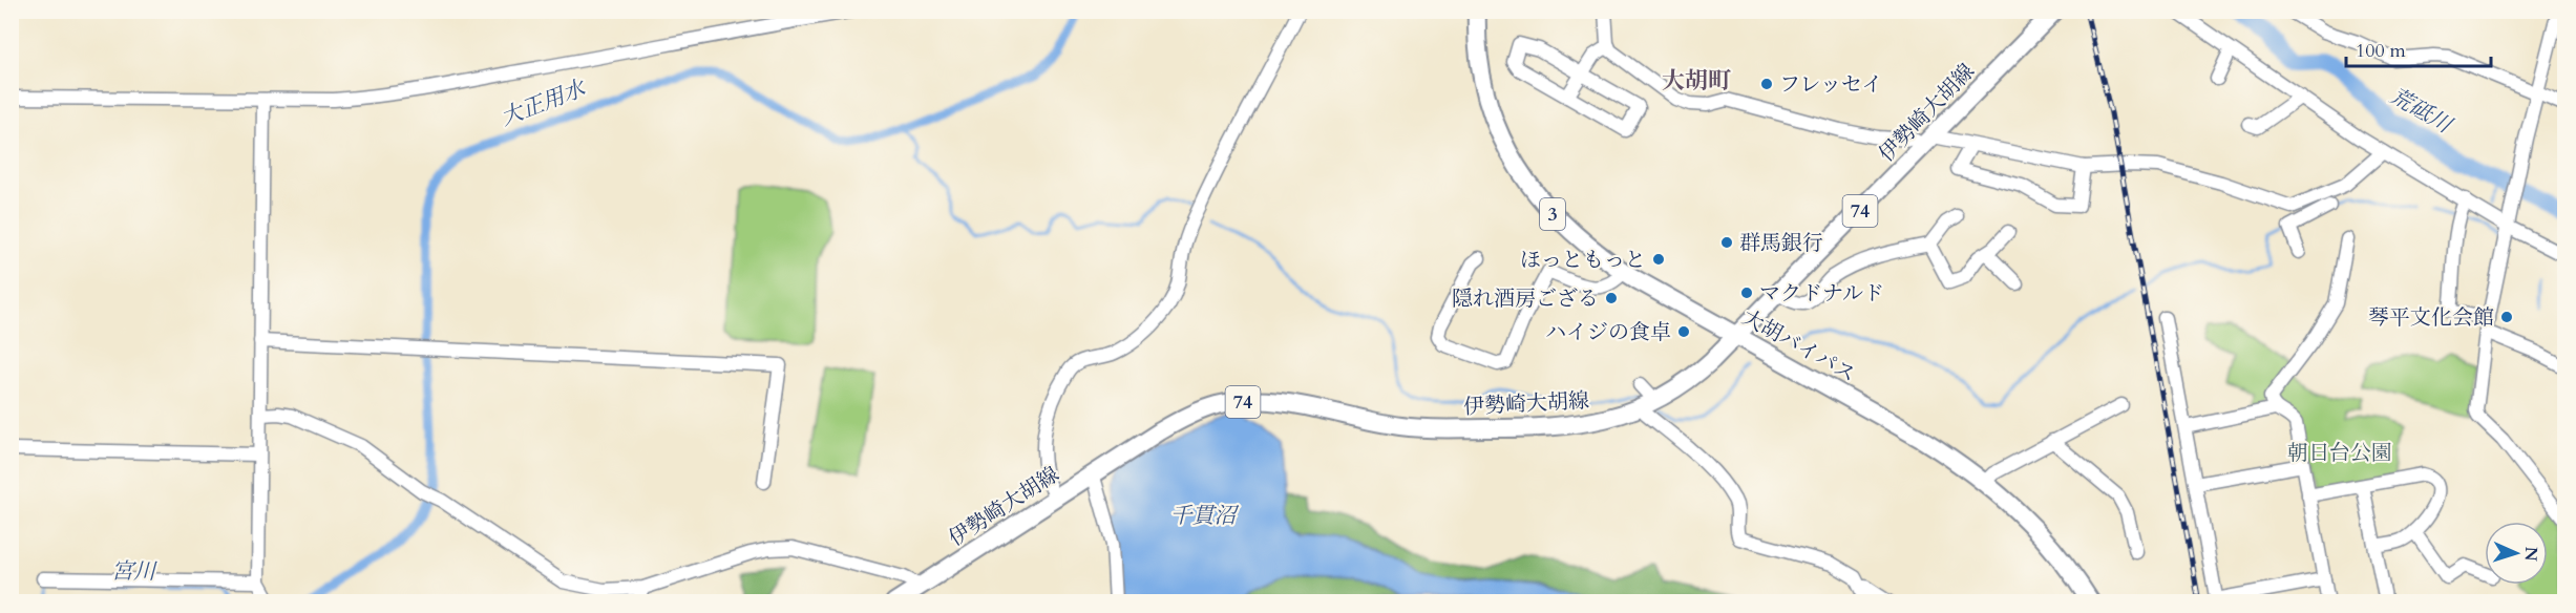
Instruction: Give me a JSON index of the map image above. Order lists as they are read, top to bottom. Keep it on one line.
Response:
{"streets":{"main road":["伊勢崎大胡線","74","3","大胡バイパス"]},"crossings":[["伊勢崎大胡線","大胡バイパス"]],"districts":["大胡町"],"water":["大正用水","荒砥川","千貫沼","宮川"],"parks":["朝日台公園"],"places":["フレッセイ","群馬銀行","ほっともっと","マクドナルド","隠れ酒房ござる","琴平文化会館","ハイジの食卓"],"scale_bar":"100 m","north":"right"}
